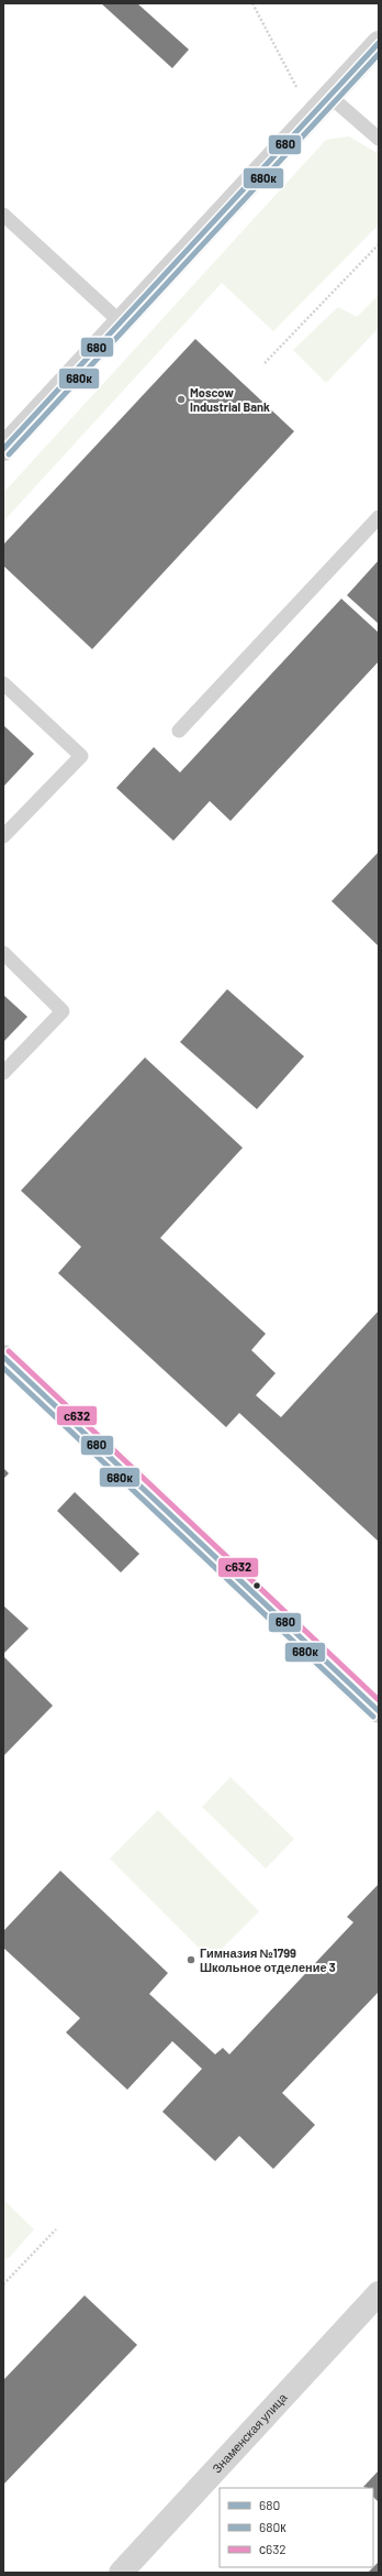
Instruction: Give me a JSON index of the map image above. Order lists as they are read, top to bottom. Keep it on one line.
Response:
{"streets":{"street":["Знаменская улица"]},"places":["Moscow Industrial Bank","Гимназия №1799 Школьное отделение 3"],"lines":["transit line 680","transit line 680к","transit line с632"],"legend":["680","680к","с632"]}
